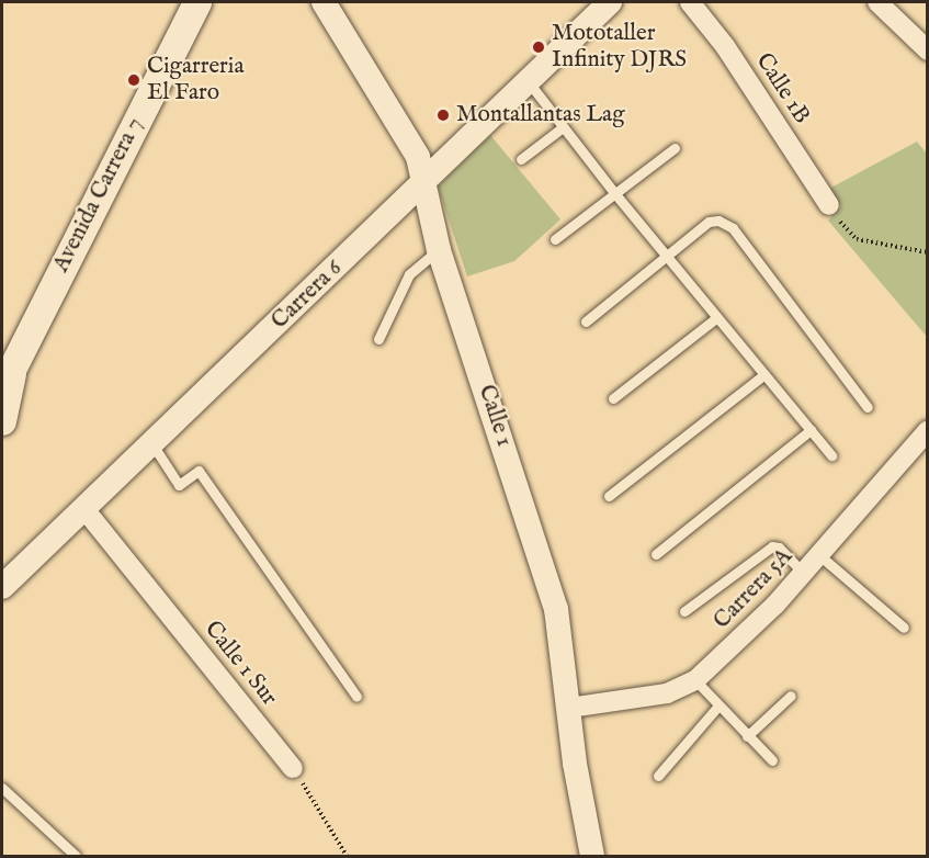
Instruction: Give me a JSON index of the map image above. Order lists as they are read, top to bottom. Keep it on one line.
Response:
{"streets":{"main road":["Avenida Carrera 7"],"street":["Calle 1B","Carrera 6","Calle 1","Carrera 5A","Calle 1 Sur"]},"crossings":[["Carrera 6","Calle 1"],["Carrera 6","Calle 1 Sur"],["Calle 1","Carrera 5A"]],"places":["Mototaller Infinity DJRS","Cigarreria El Faro","Montallantas Lag"]}
